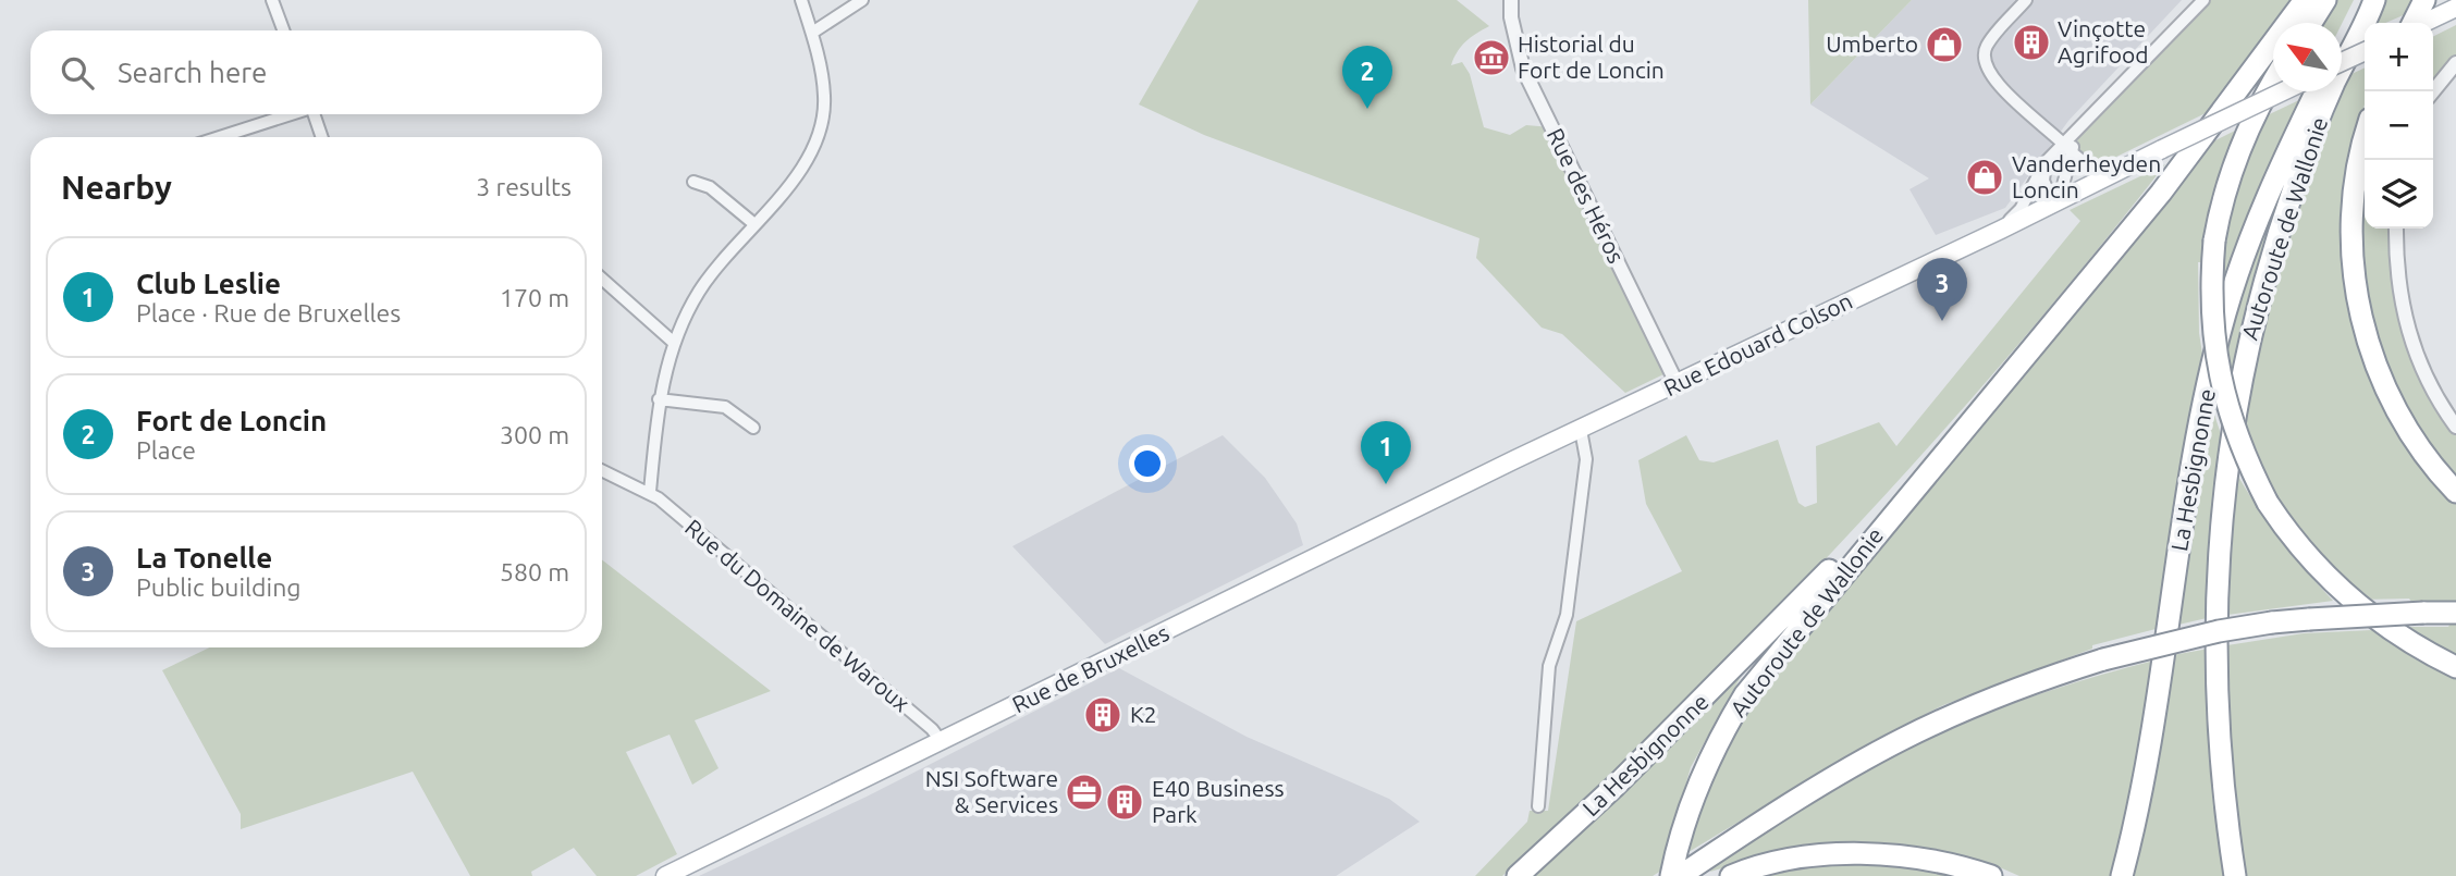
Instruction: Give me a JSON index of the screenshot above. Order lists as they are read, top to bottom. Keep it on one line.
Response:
{"streets":{"highway":["Autoroute de Wallonie","La Hesbignonne"],"main road":["Rue Edouard Colson","Rue de Bruxelles"],"street":["Rue des Héros","Rue du Domaine de Waroux"]},"crossings":[["Rue des Héros","Rue Edouard Colson"],["Autoroute de Wallonie","La Hesbignonne"],["Rue Edouard Colson","Rue de Bruxelles"],["Rue du Domaine de Waroux","Rue de Bruxelles"]],"places":{"building":["Vinçotte Agrifood","K2","E40 Business Park"],"shop":["Umberto","Vanderheyden Loncin"],"museum":["Historial du Fort de Loncin"],"office":["NSI Software & Services"]},"north":"top left","page":{"map_buttons":["+","−"],"search":"Search here","pins":["2","3","1"],"heading":["Nearby","3 results"],"list":[{"mark":"1","name":"Club Leslie","note":"Place · Rue de Bruxelles","value":"170 m"},{"mark":"2","name":"Fort de Loncin","note":"Place","value":"300 m"},{"mark":"3","name":"La Tonelle","note":"Public building","value":"580 m"}]}}
